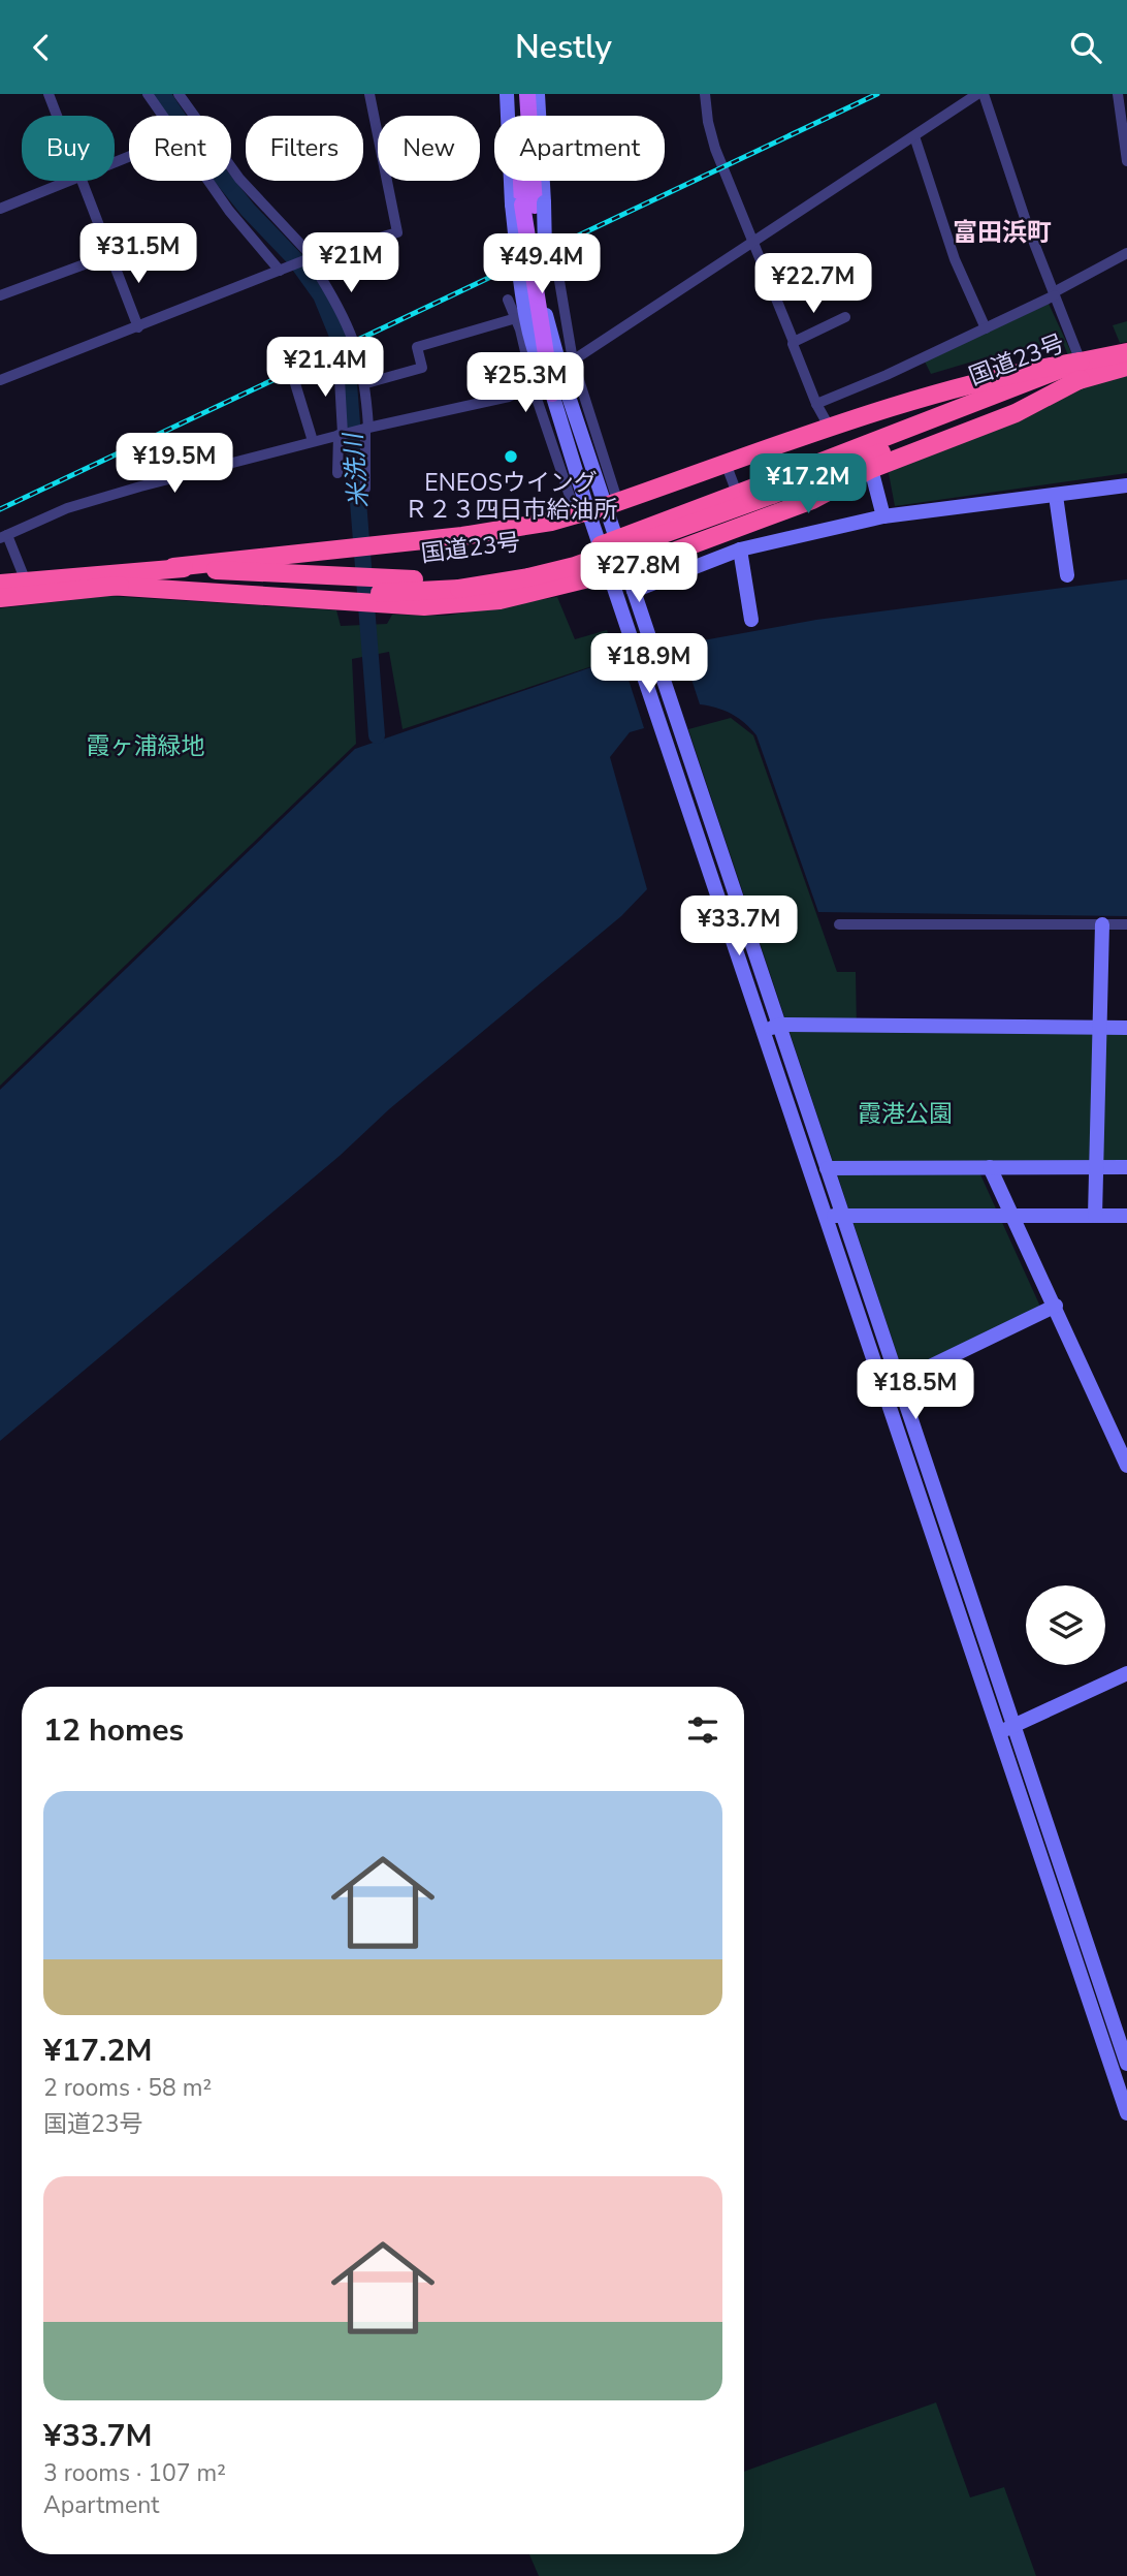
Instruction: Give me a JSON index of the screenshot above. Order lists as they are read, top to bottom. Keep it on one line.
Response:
{"streets":{"highway":["国道23号"]},"districts":["富田浜町"],"water":["米洗川"],"parks":["霞ヶ浦緑地","霞港公園"],"places":["ENEOSウイング Ｒ２３四日市給油所"],"page":{"header":"Nestly","chip":["Buy","Rent","Filters","New","Apartment"],"price":["¥31.5M","¥21M","¥49.4M","¥22.7M","¥21.4M","¥25.3M","¥19.5M","¥17.2M","¥27.8M","¥18.9M","¥33.7M","¥18.5M"],"heading":"12 homes","list":[{"name":"¥17.2M","note":"2 rooms · 58 m² · 国道23号"},{"name":"¥33.7M","note":"3 rooms · 107 m² · Apartment"}]}}
